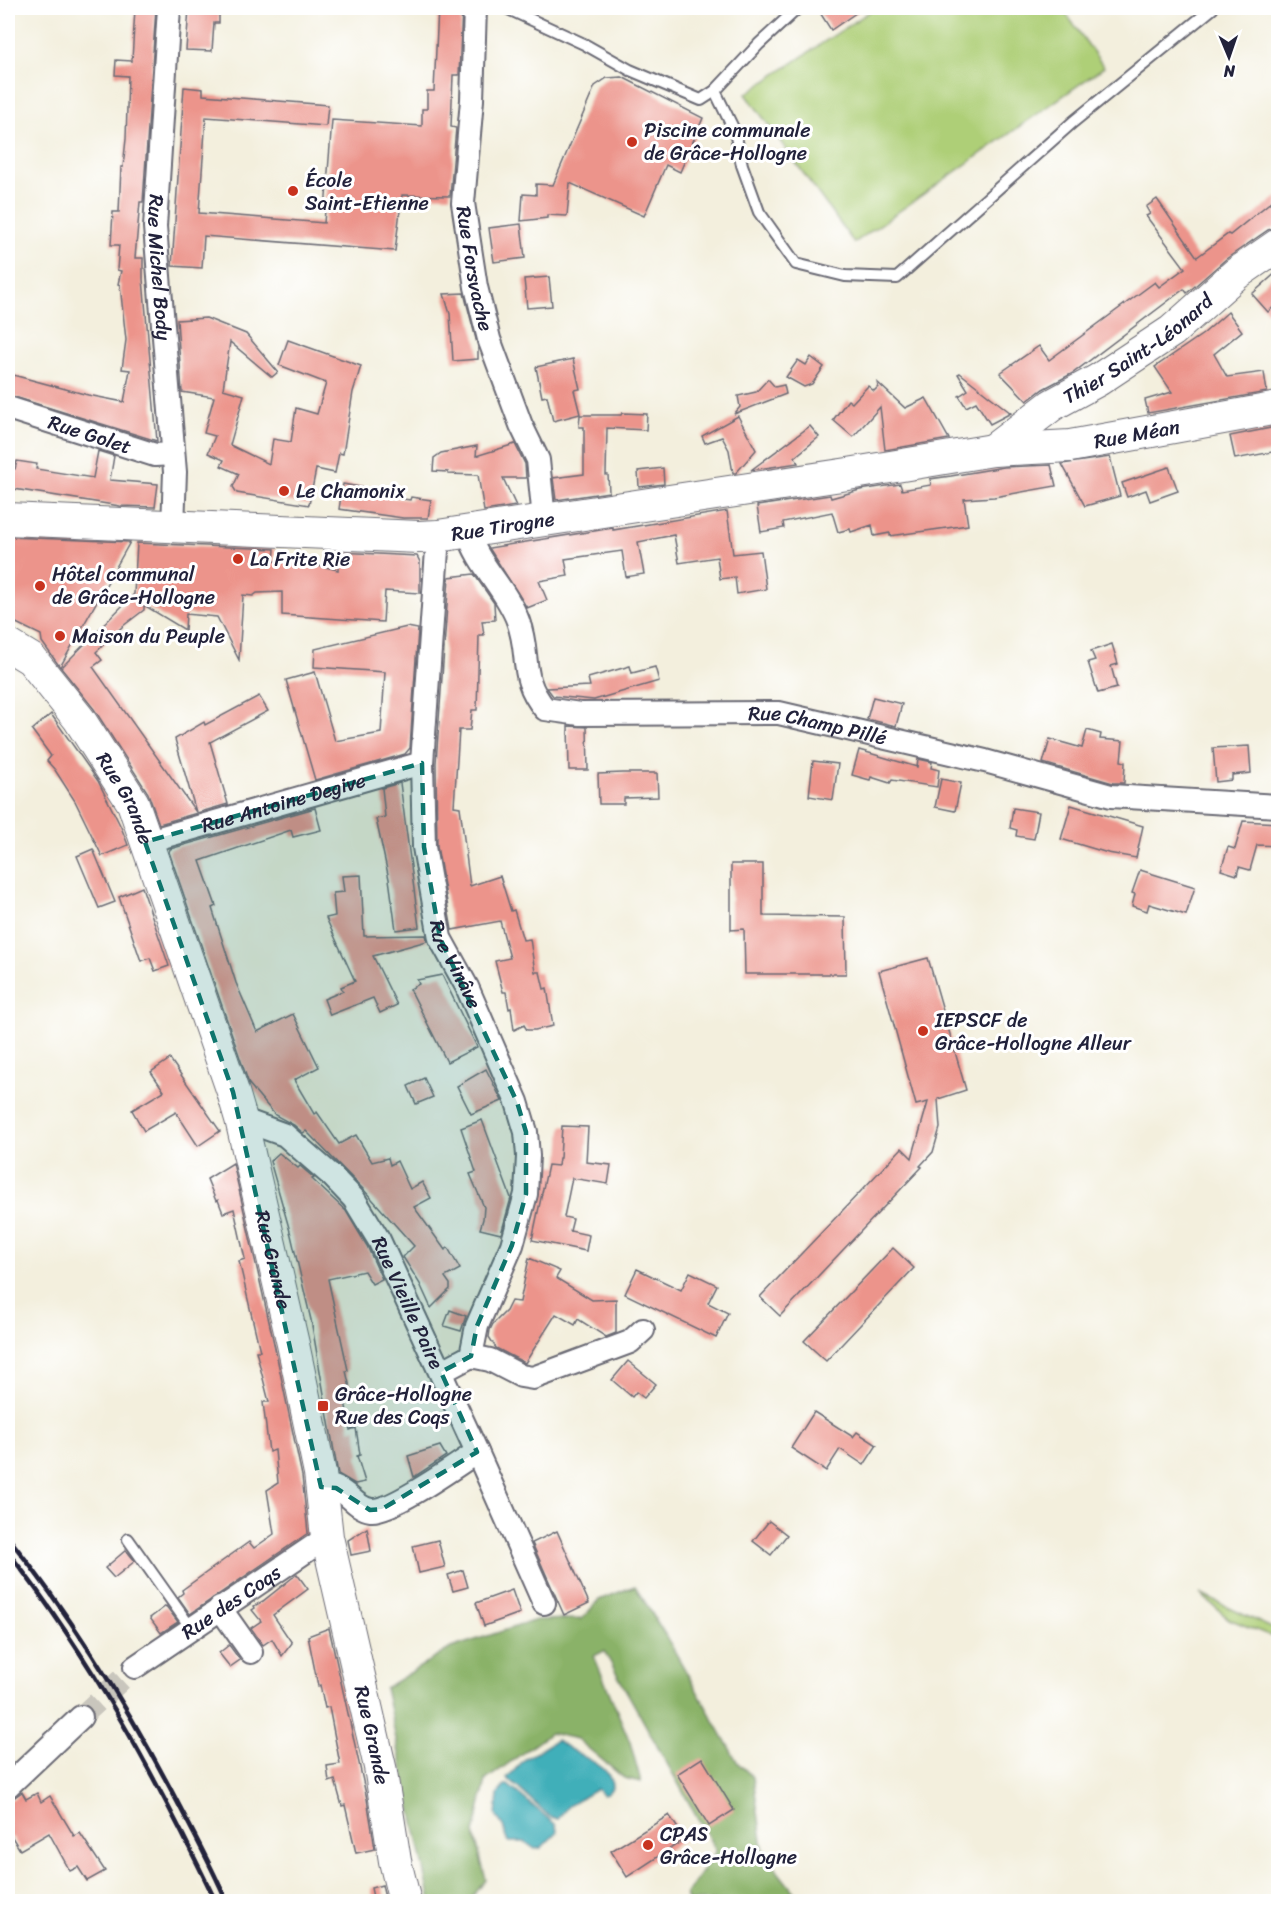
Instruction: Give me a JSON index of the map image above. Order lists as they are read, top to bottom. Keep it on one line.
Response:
{"streets":{"street":["Rue Michel Body","Rue Forsvache","Thier Saint-Léonard","Rue Golet","Rue Méan","Rue Tirogne","Rue Champ Pillé","Rue Grande","Rue Antoine Degive","Rue Vinâve","Rue Vieille Paire","Rue des Coqs"]},"crossings":[["Rue Michel Body","Rue Golet"],["Rue Michel Body","Rue Tirogne"],["Rue Forsvache","Rue Tirogne"],["Thier Saint-Léonard","Rue Méan"],["Thier Saint-Léonard","Rue Tirogne"],["Rue Méan","Rue Tirogne"],["Rue Tirogne","Rue Champ Pillé"],["Rue Tirogne","Rue Vinâve"],["Rue Champ Pillé","Rue Vinâve"],["Rue Grande","Rue Antoine Degive"],["Rue Grande","Rue Vieille Paire"],["Rue Grande","Rue des Coqs"],["Rue Antoine Degive","Rue Vinâve"],["Rue Vinâve","Rue Vieille Paire"]],"places":{"other":["Piscine communale de Grâce-Hollogne","École Saint-Etienne","Le Chamonix","La Frite Rie","Hôtel communal de Grâce-Hollogne","Maison du Peuple","IEPSCF de Grâce-Hollogne Alleur","CPAS Grâce-Hollogne"],"transit":["Grâce-Hollogne Rue des Coqs"]},"north":"bottom"}
